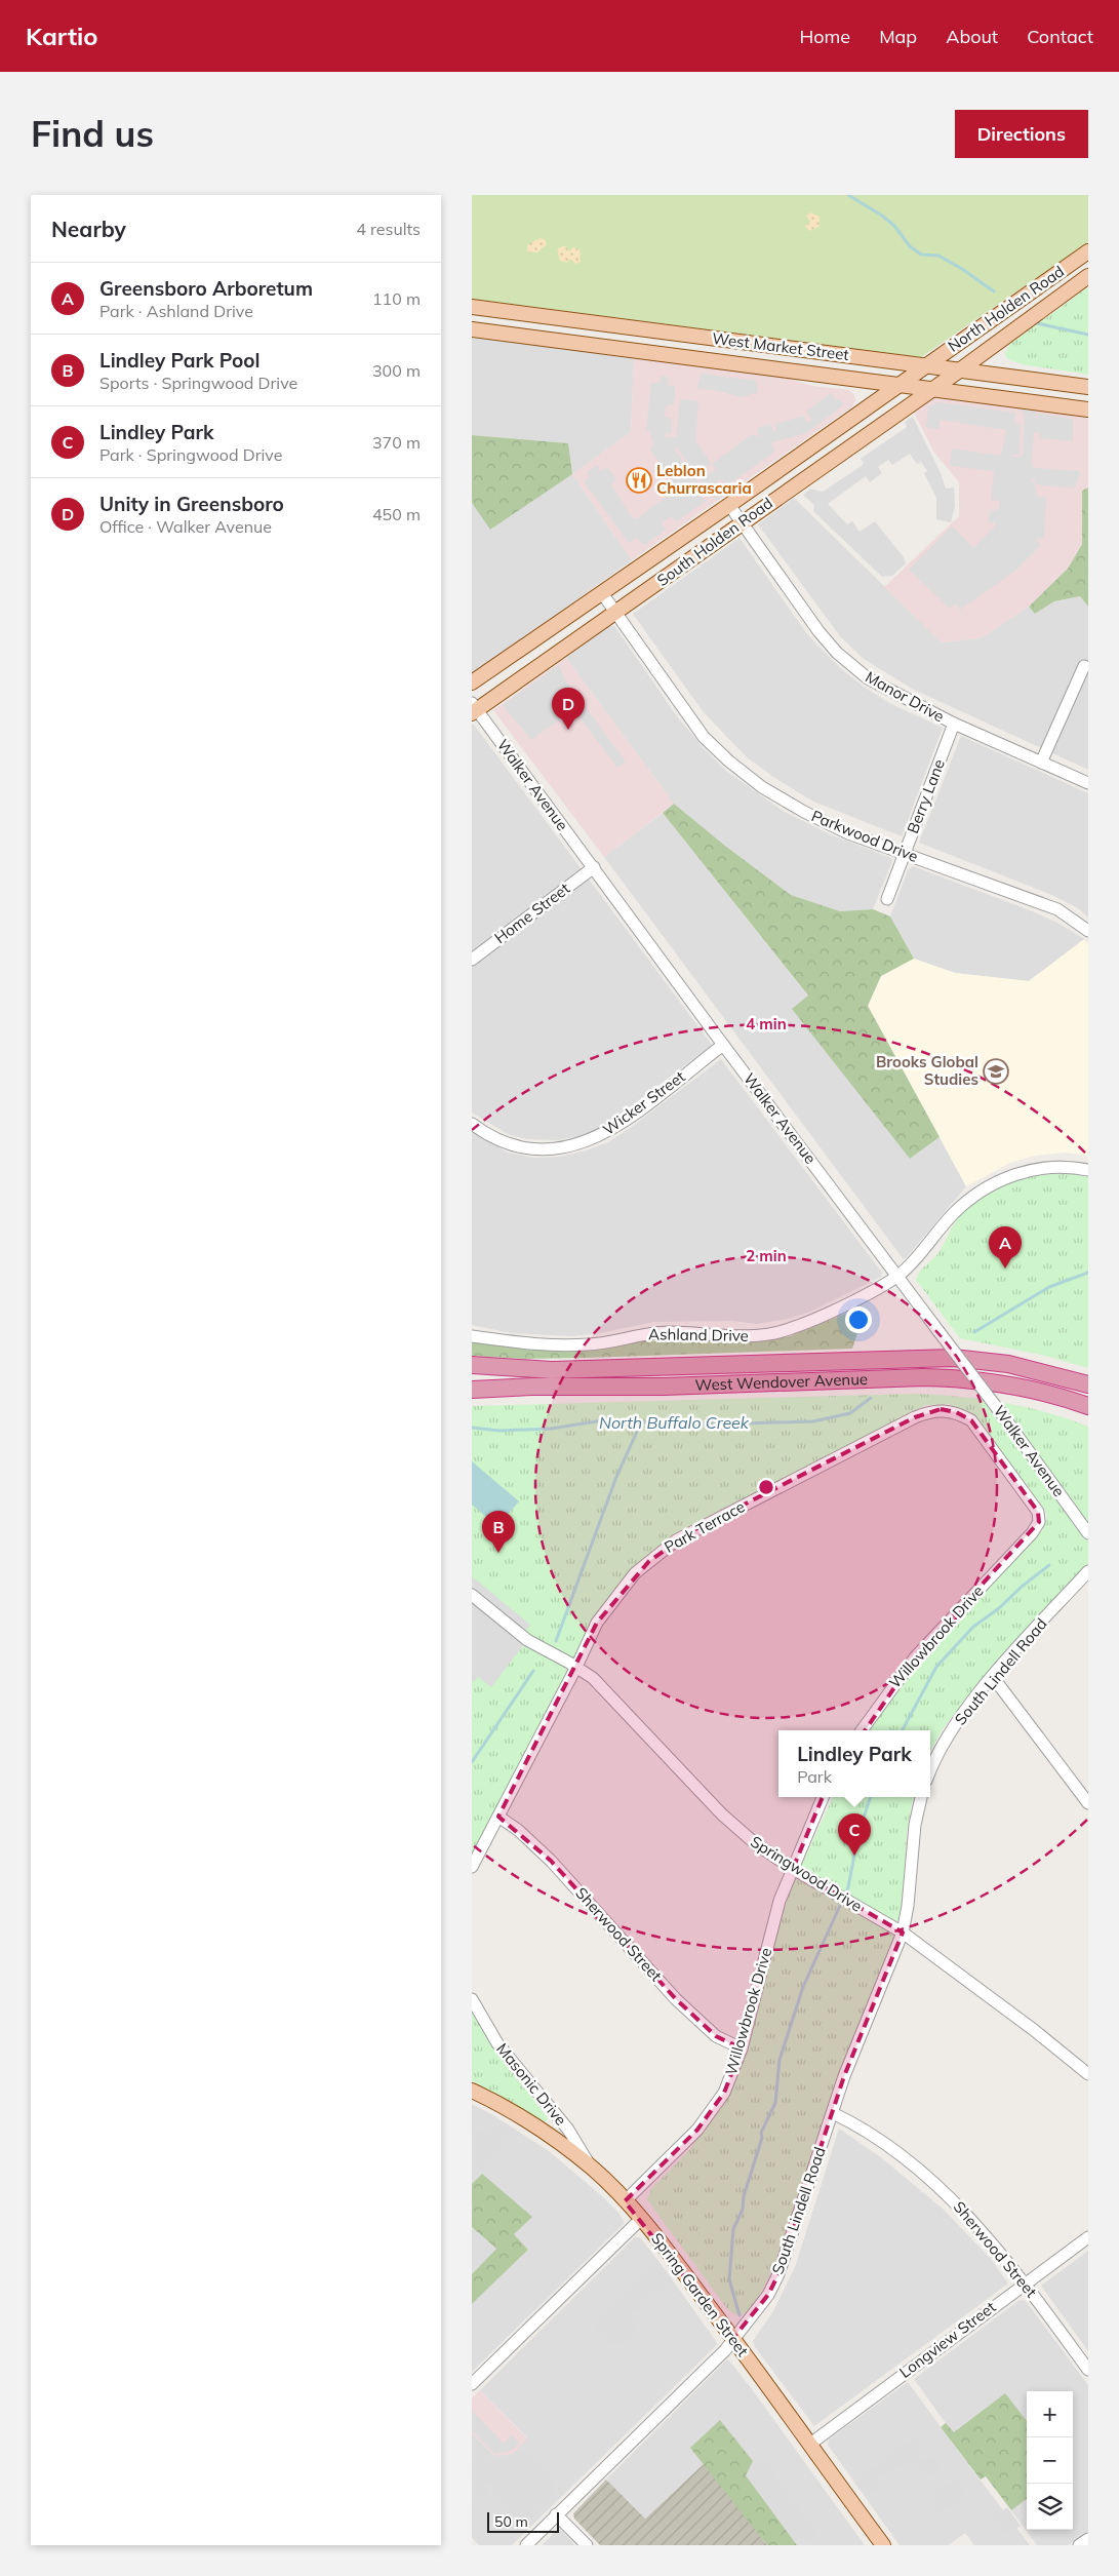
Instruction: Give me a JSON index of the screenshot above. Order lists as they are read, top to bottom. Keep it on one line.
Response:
{"streets":{"highway":["West Wendover Avenue"],"main road":["North Holden Road","West Market Street","South Holden Road","Spring Garden Street"],"street":["Manor Drive","Walker Avenue","Berry Lane","Parkwood Drive","Home Street","Wicker Street","Ashland Drive","Park Terrace","Willowbrook Drive","South Lindell Road","Springwood Drive","Sherwood Street","Masonic Drive","Longview Street"]},"crossings":[["North Holden Road","West Market Street"],["North Holden Road","South Holden Road"],["West Market Street","South Holden Road"],["South Holden Road","Manor Drive"],["South Holden Road","Walker Avenue"],["South Holden Road","Parkwood Drive"],["Manor Drive","Berry Lane"],["Walker Avenue","Home Street"],["Walker Avenue","Wicker Street"],["Walker Avenue","Ashland Drive"],["Berry Lane","Parkwood Drive"],["Park Terrace","Willowbrook Drive"],["Park Terrace","Springwood Drive"],["Park Terrace","Sherwood Street"],["Willowbrook Drive","Springwood Drive"],["Willowbrook Drive","Sherwood Street"],["Willowbrook Drive","Spring Garden Street"],["South Lindell Road","Springwood Drive"],["South Lindell Road","Sherwood Street"],["South Lindell Road","Spring Garden Street"],["Sherwood Street","Longview Street"],["Masonic Drive","Spring Garden Street"],["Spring Garden Street","Longview Street"]],"water":["North Buffalo Creek"],"places":{"restaurant":["Leblon Churrascaria"],"school or university":["Brooks Global Studies"]},"scale_bar":"50 m","page":{"header":"Kartio","nav":["Home","Map","About","Contact"],"buttons":"Directions","title":"Find us","heading":["Nearby","4 results"],"list":[{"mark":"A","name":"Greensboro Arboretum","note":"Park · Ashland Drive","value":"110 m"},{"mark":"B","name":"Lindley Park Pool","note":"Sports · Springwood Drive","value":"300 m"},{"mark":"C","name":"Lindley Park","note":"Park · Springwood Drive","value":"370 m"},{"mark":"D","name":"Unity in Greensboro","note":"Office · Walker Avenue","value":"450 m"}],"pins":["D","A","B","C"],"popup":["Lindley Park","Park"],"map_buttons":["+","−"],"scale":"50 m"},"rings":["4 min","2 min"]}
